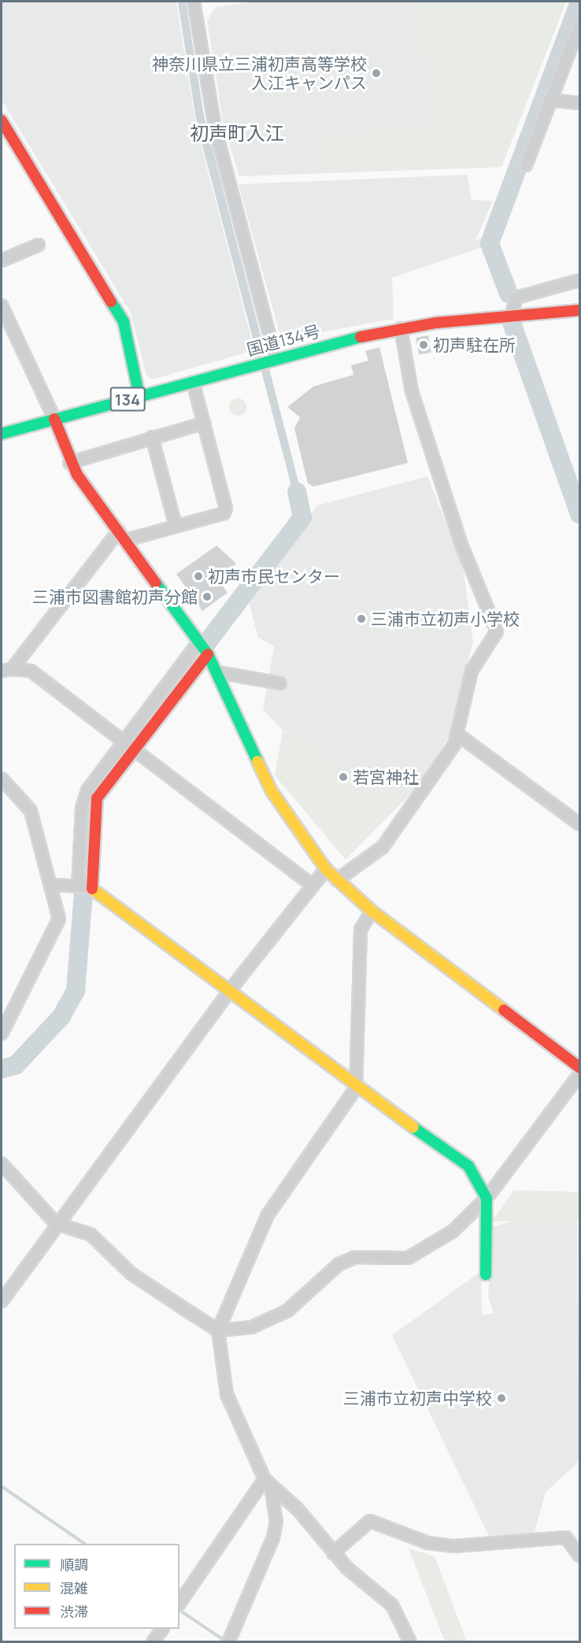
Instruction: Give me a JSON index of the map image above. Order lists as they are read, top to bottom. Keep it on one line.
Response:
{"streets":{"main road":["国道134号","134"]},"districts":["初声町入江"],"places":["神奈川県立三浦初声高等学校 入江キャンパス","初声駐在所","初声市民センター","三浦市図書館初声分館","三浦市立初声小学校","若宮神社","三浦市立初声中学校"],"legend":["順調","混雑","渋滞"]}
